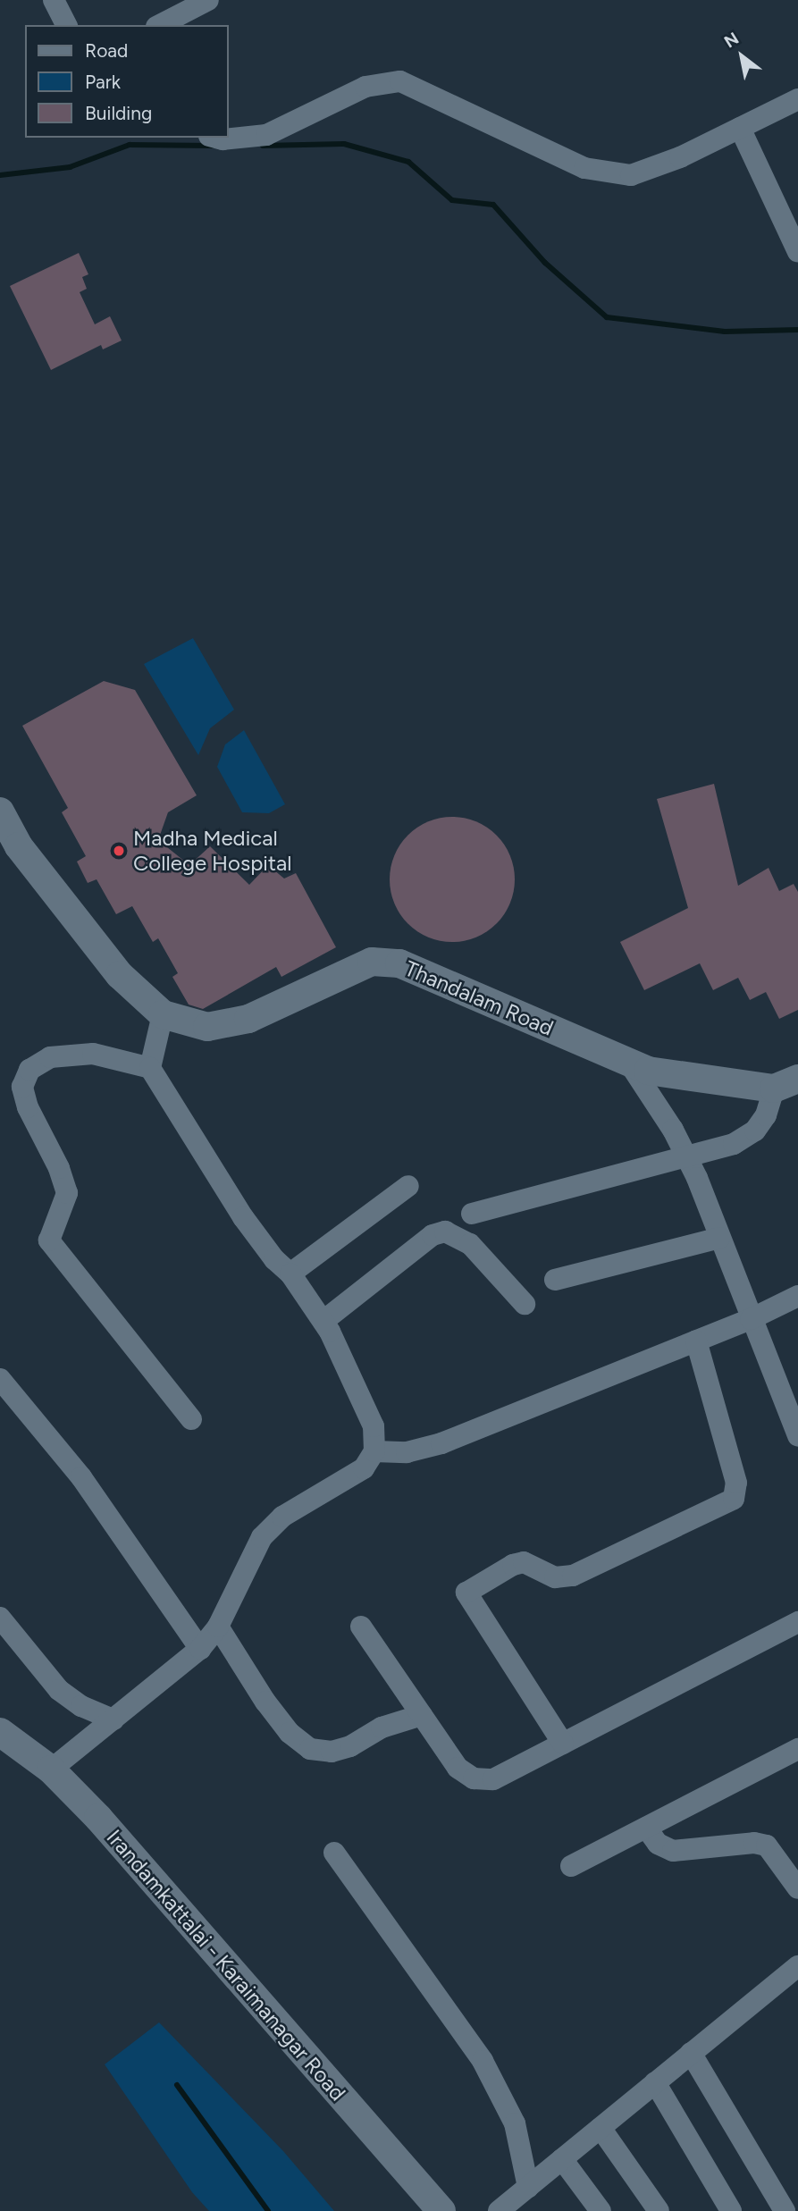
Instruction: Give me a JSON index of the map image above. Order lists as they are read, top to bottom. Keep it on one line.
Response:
{"streets":{"street":["Thandalam Road","Irandamkattalai - Karaimanagar Road"]},"places":["Madha Medical College Hospital"],"legend":["Road","Park","Building"],"north":"top left"}
